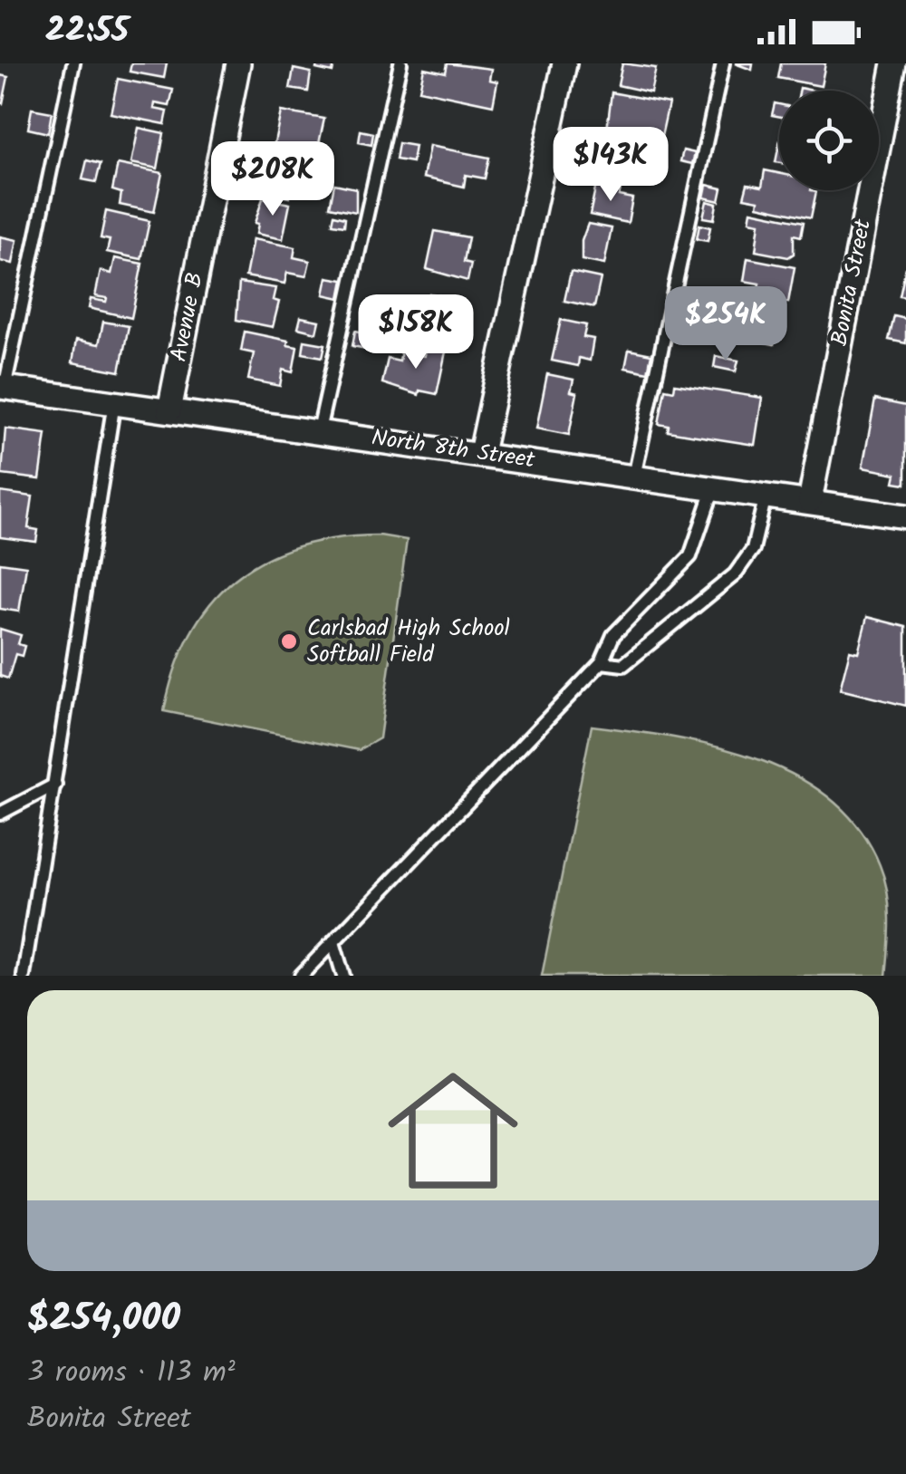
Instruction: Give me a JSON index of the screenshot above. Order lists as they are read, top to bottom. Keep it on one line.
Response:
{"streets":{"street":["Bonita Street","Avenue B","North 8th Street"]},"crossings":[["Bonita Street","North 8th Street"],["Avenue B","North 8th Street"]],"places":["Carlsbad High School Softball Field"],"page":{"status":"22:55","price":["$143K","$208K","$254K","$158K"],"list":[{"name":"$254,000","note":"3 rooms · 113 m² · Bonita Street"}]}}
